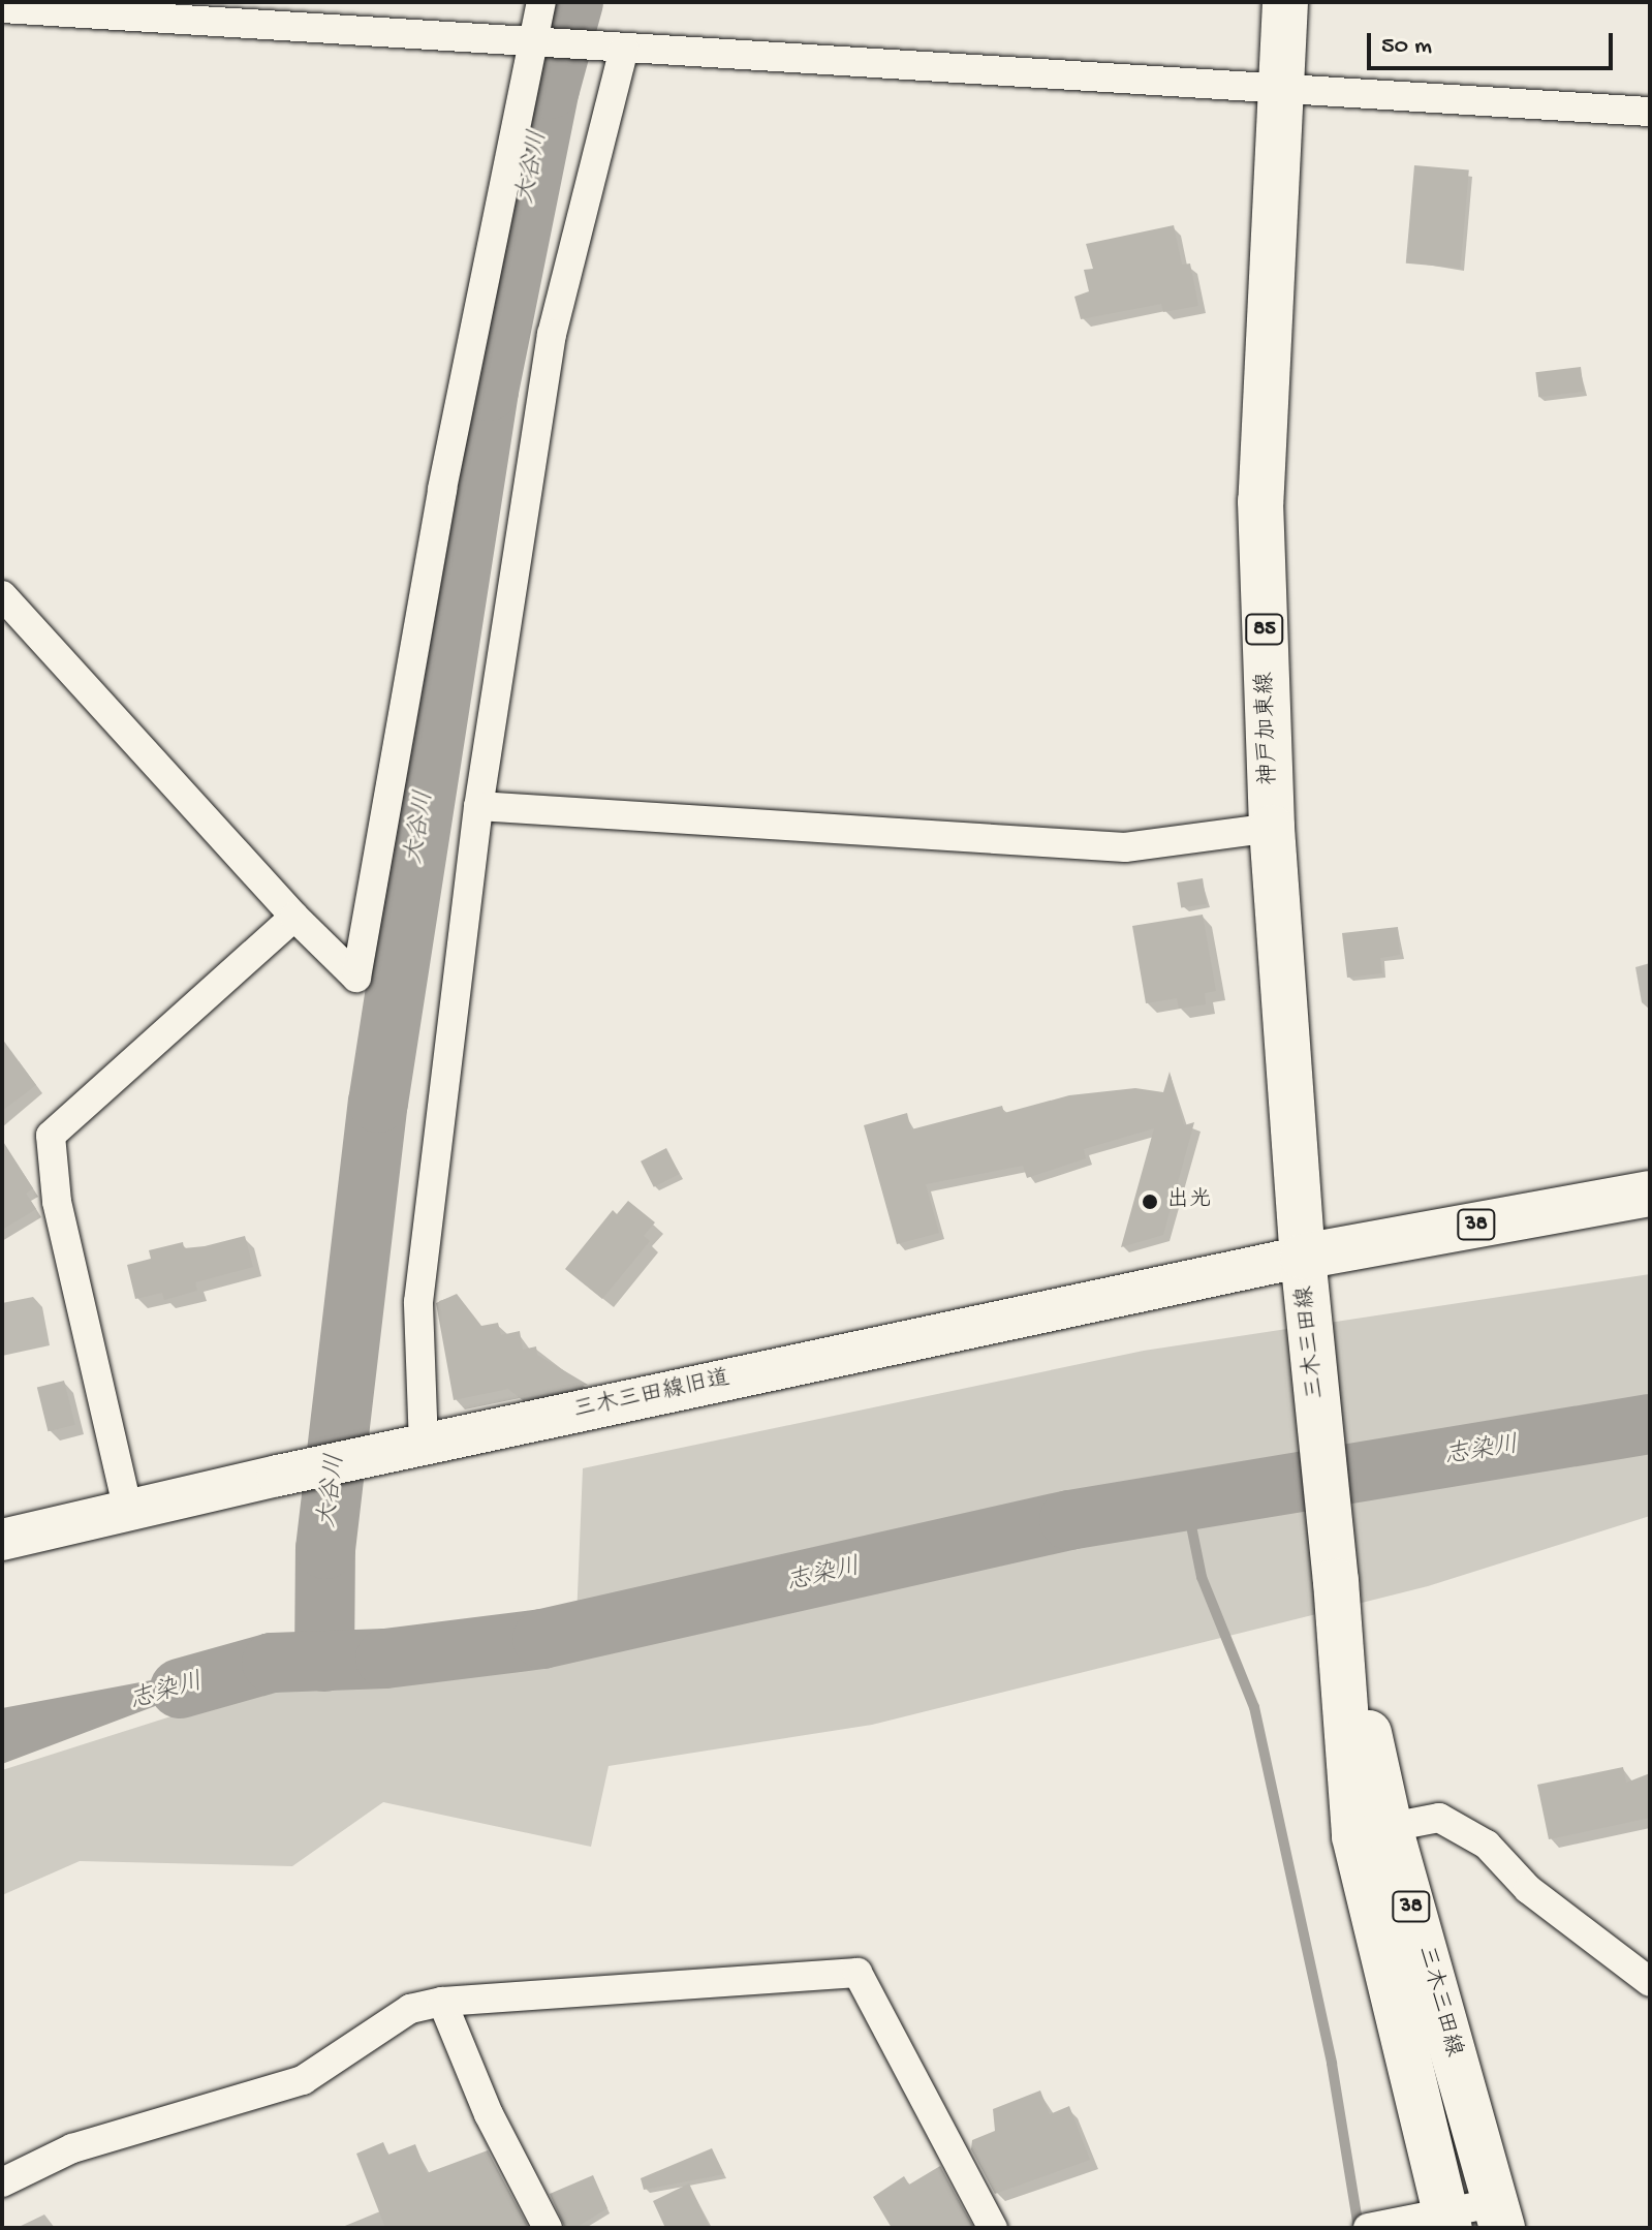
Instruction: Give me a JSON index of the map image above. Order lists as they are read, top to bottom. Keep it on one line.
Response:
{"streets":{"main road":["85","神戸加東線","38","三木三田線"],"street":["三木三田線旧道"]},"crossings":[["神戸加東線","三木三田線"],["神戸加東線","三木三田線旧道"],["三木三田線","三木三田線旧道"]],"water":["大谷川","志染川"],"places":["出光"],"scale_bar":"50 m"}
